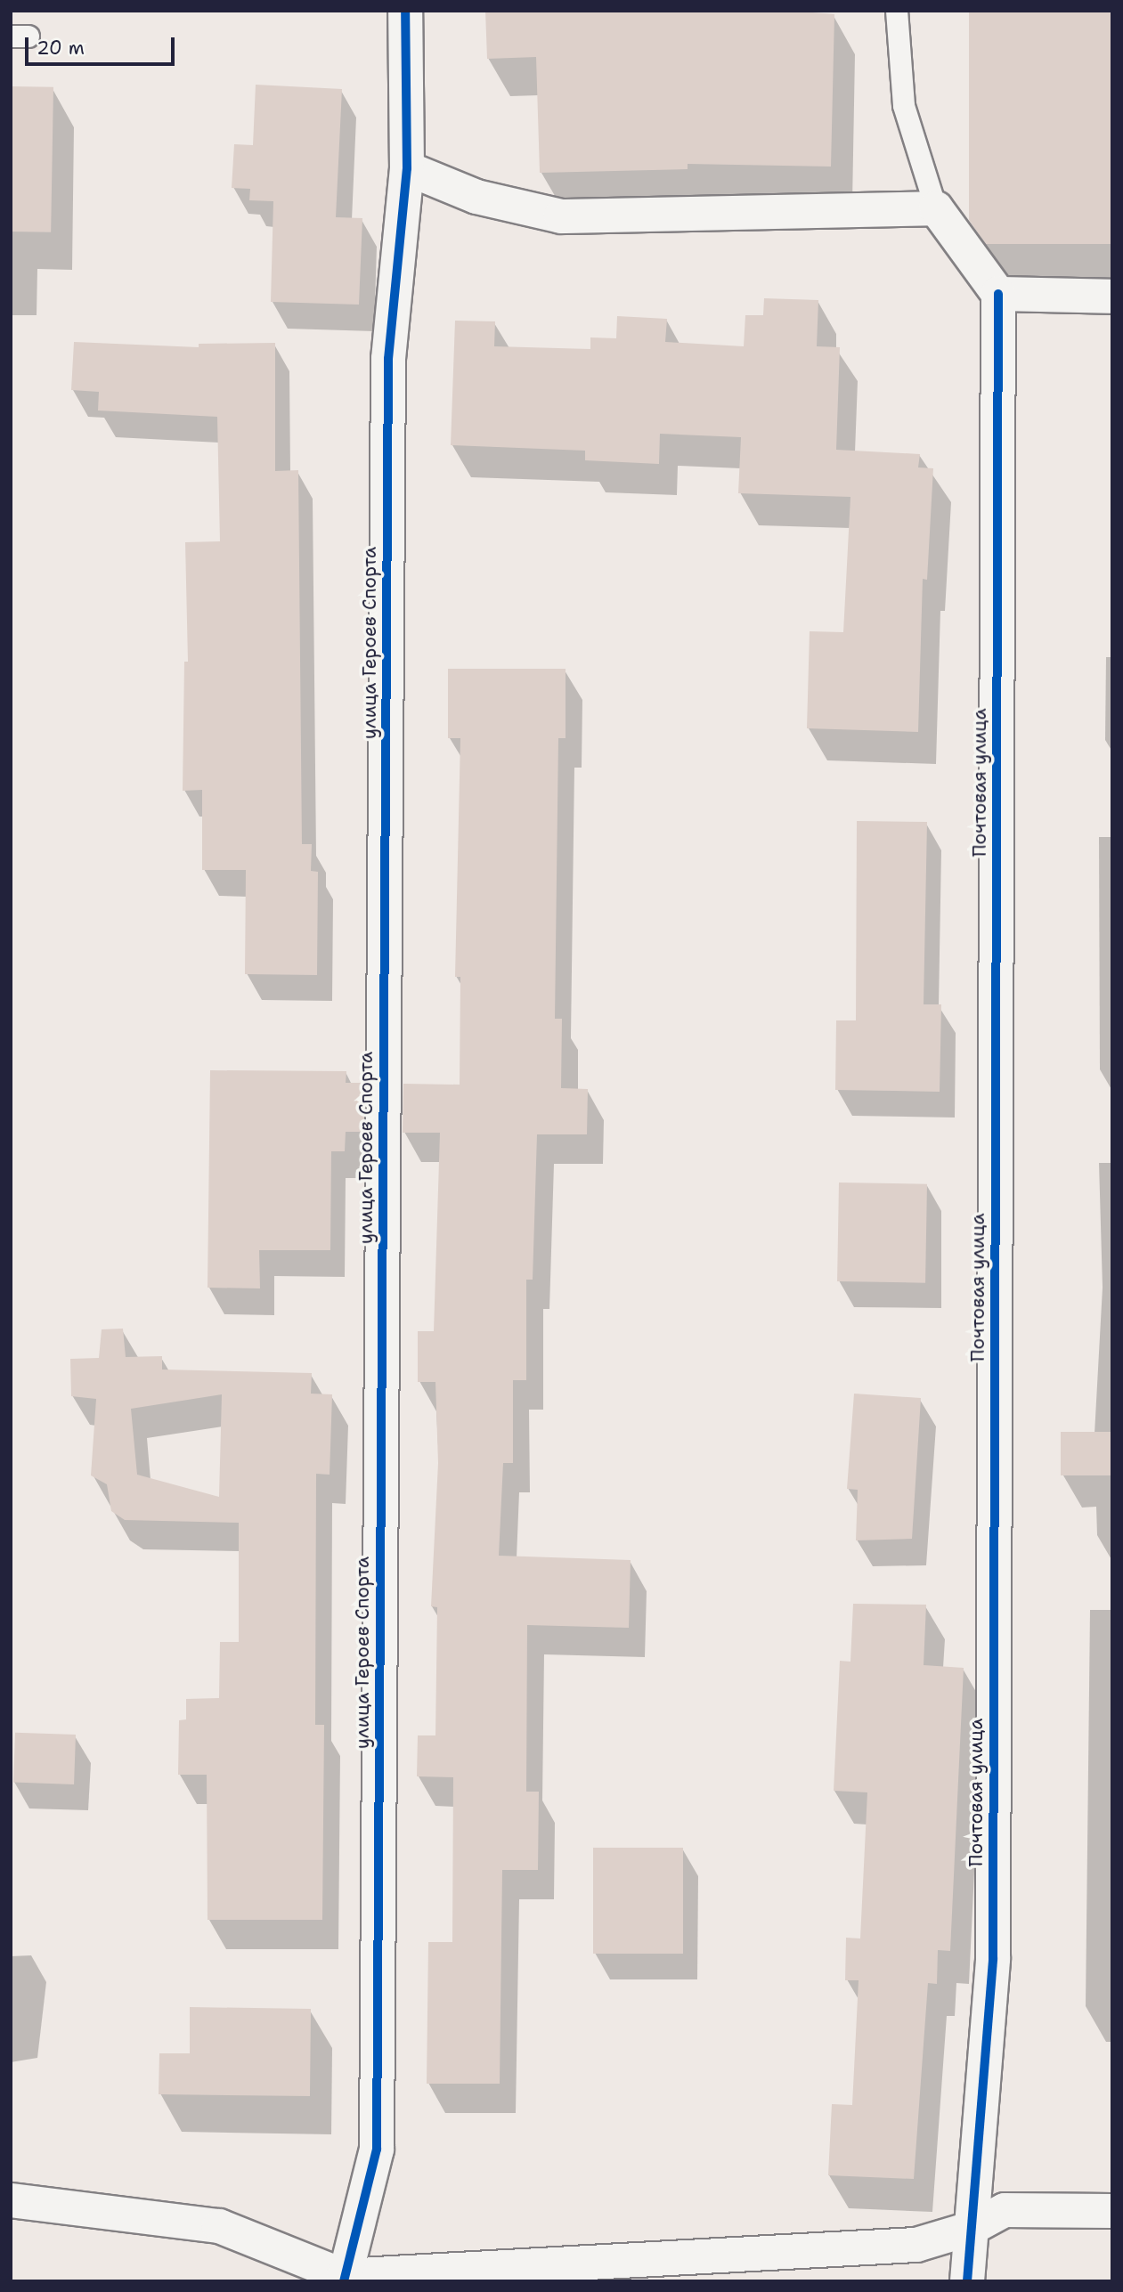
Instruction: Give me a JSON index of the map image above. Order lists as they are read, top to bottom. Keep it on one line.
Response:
{"streets":{"street":["улица Героев Спорта","Почтовая улица"]},"scale_bar":"20 m"}
